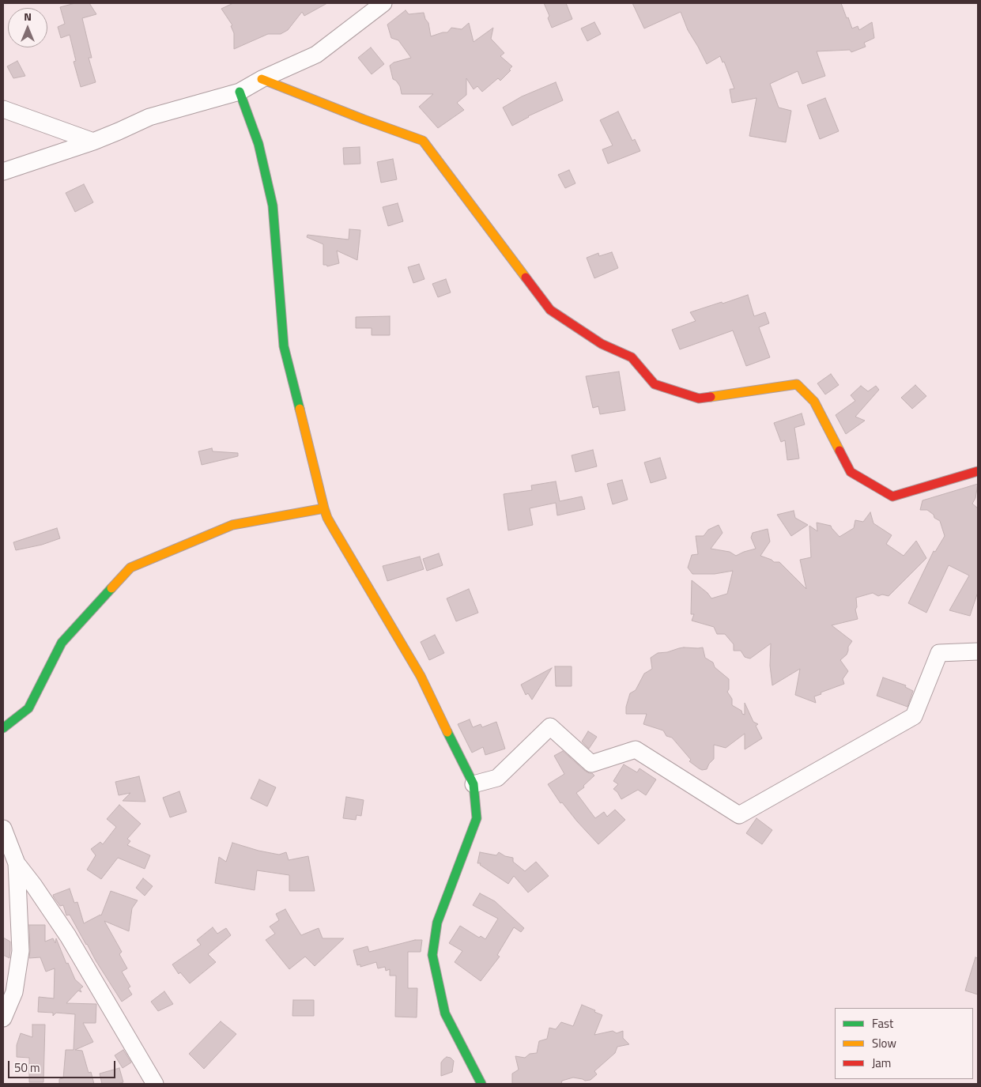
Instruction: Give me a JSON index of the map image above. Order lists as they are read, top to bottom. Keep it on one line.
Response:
{"legend":["Fast","Slow","Jam"],"scale_bar":"50 m","north":"top"}
